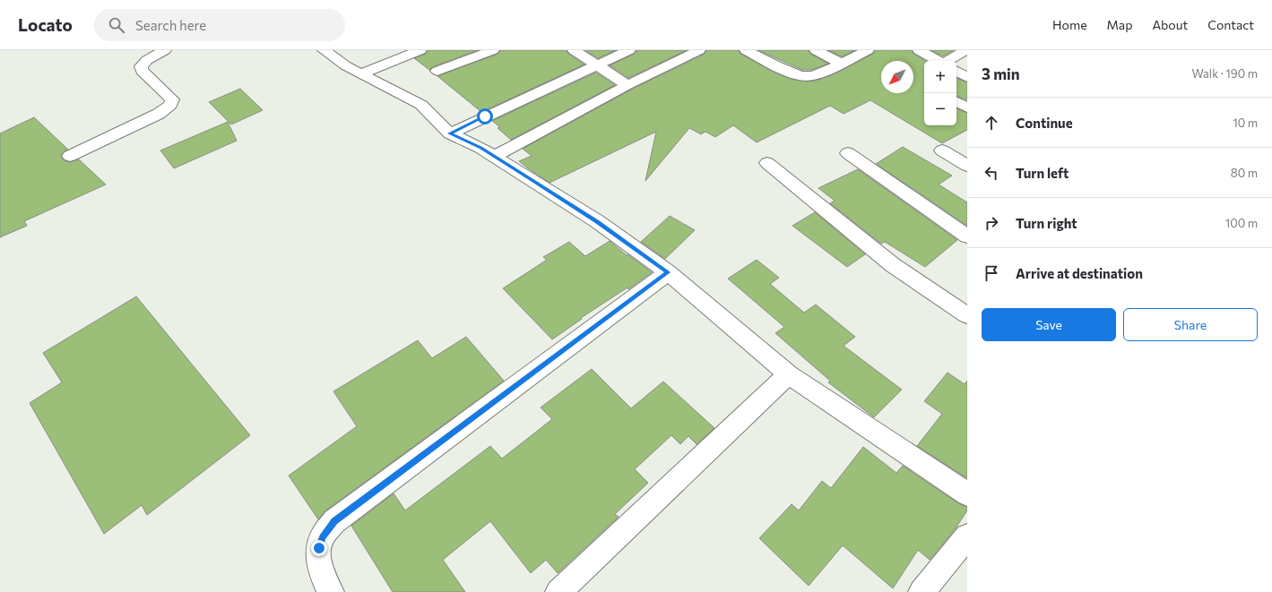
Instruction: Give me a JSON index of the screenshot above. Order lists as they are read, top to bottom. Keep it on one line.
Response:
{"north":"bottom left","page":{"header":"Locato","search":"Search here","nav":["Home","Map","About","Contact"],"heading":["3 min","Walk · 190 m"],"map_buttons":["+","−"],"list":[["Continue","10 m"],["Turn left","80 m"],["Turn right","100 m"],"Arrive at destination"],"buttons":["Save","Share"]}}
